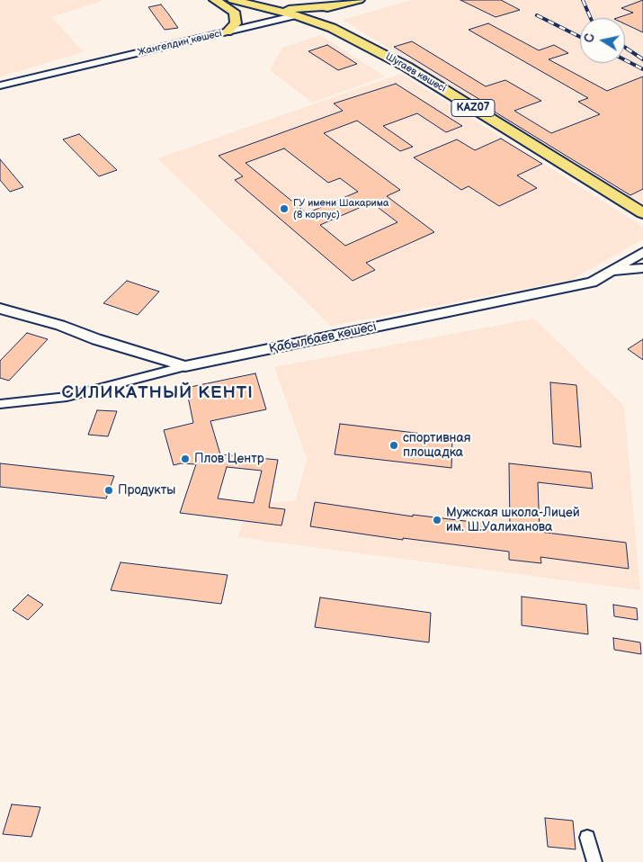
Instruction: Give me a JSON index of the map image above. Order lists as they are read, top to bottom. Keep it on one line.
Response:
{"streets":{"highway":["Жангелдин көшесі","Шугаев көшесі","KAZ07"],"main road":["Қабылбаев көшесі"]},"crossings":[["Жангелдин көшесі","Шугаев көшесі"],["Жангелдин көшесі","KAZ07"],["Шугаев көшесі","KAZ07"]],"districts":["СИЛИКАТНЫЙ КЕНТІ"],"places":["ГУ имени Шакарима (8 корпус)","спортивная площадка","Плов Центр","Продукты","Мужская школа-Лицей им. Ш.Уалиханова"],"north":"left"}
